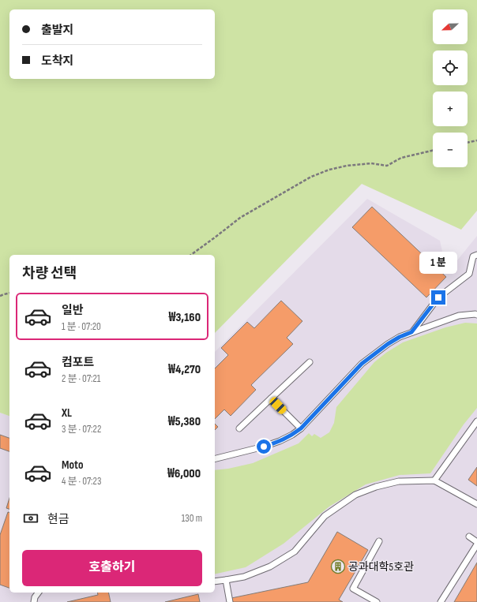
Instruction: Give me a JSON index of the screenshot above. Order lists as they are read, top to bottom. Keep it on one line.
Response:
{"places":{"building":["공과대학5호관"]},"north":"left","page":{"map_buttons":["+","−"],"banner":["출발지","도착지"],"bubble":"1 분","heading":"차량 선택","list":[{"name":"일반","note":"1 분 · 07:20","value":"₩3,160"},{"name":"컴포트","note":"2 분 · 07:21","value":"₩4,270"},{"name":"XL","note":"3 분 · 07:22","value":"₩5,380"},{"name":"Moto","note":"4 분 · 07:23","value":"₩6,000"}],"pay":["현금","130 m"],"buttons":"호출하기"}}
